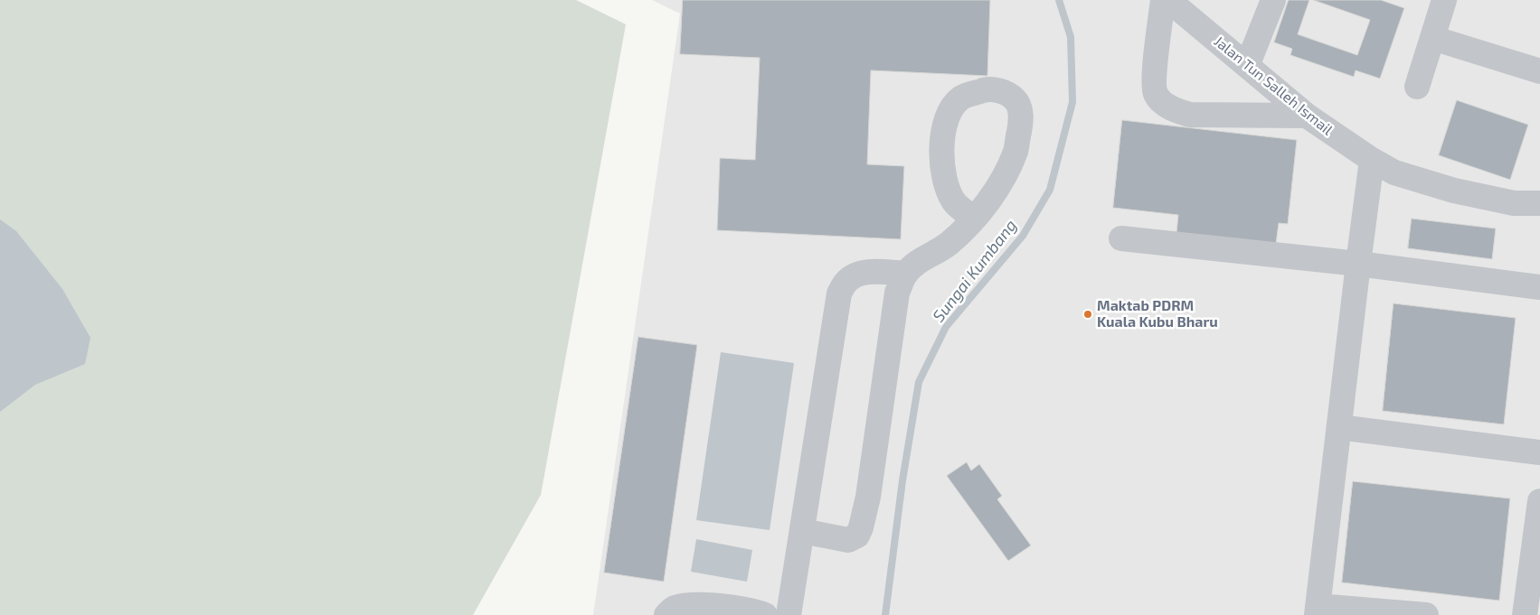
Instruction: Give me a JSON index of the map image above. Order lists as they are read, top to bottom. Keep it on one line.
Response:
{"streets":{"street":["Jalan Tun Salleh Ismail"]},"water":["Sungai Kumbang"],"places":["Maktab PDRM Kuala Kubu Bharu"]}
